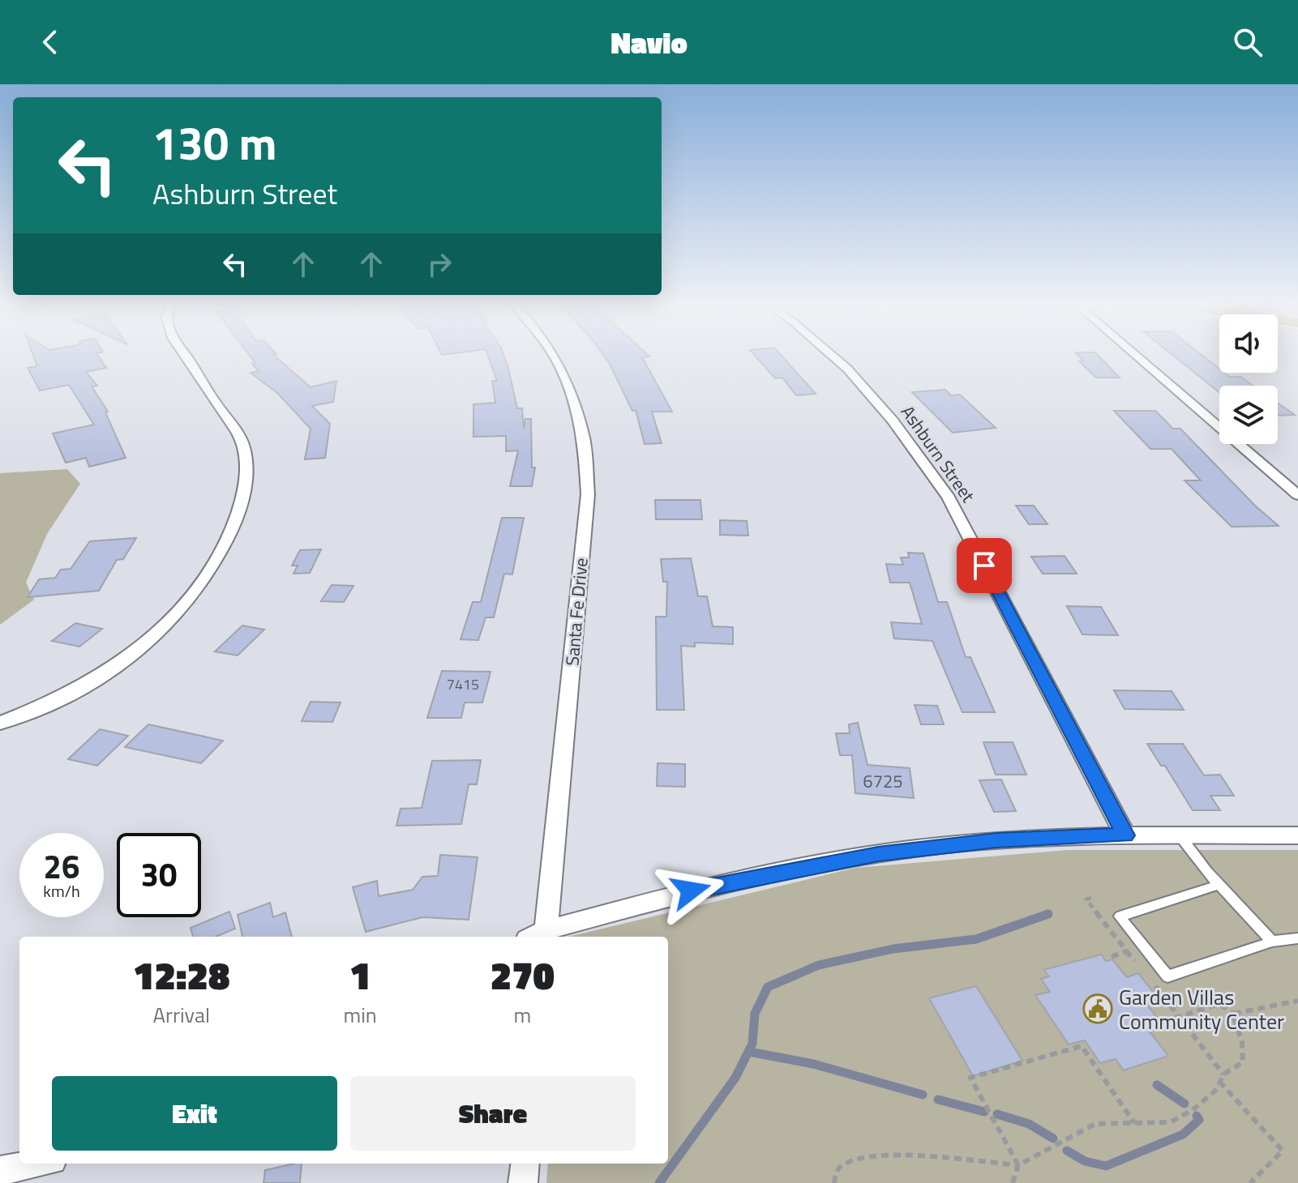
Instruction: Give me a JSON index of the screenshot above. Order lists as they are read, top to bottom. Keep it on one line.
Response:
{"streets":{"street":["Ashburn Street","Santa Fe Drive"]},"places":{"public building":["Garden Villas Community Center"]},"house_numbers":["7415","6725"],"page":{"header":"Navio","turn":["130 m","Ashburn Street"],"speed":"26 km/h","limit":"30","eta":["12:28","Arrival","1","min","270","m"],"buttons":["Exit","Share"]}}
